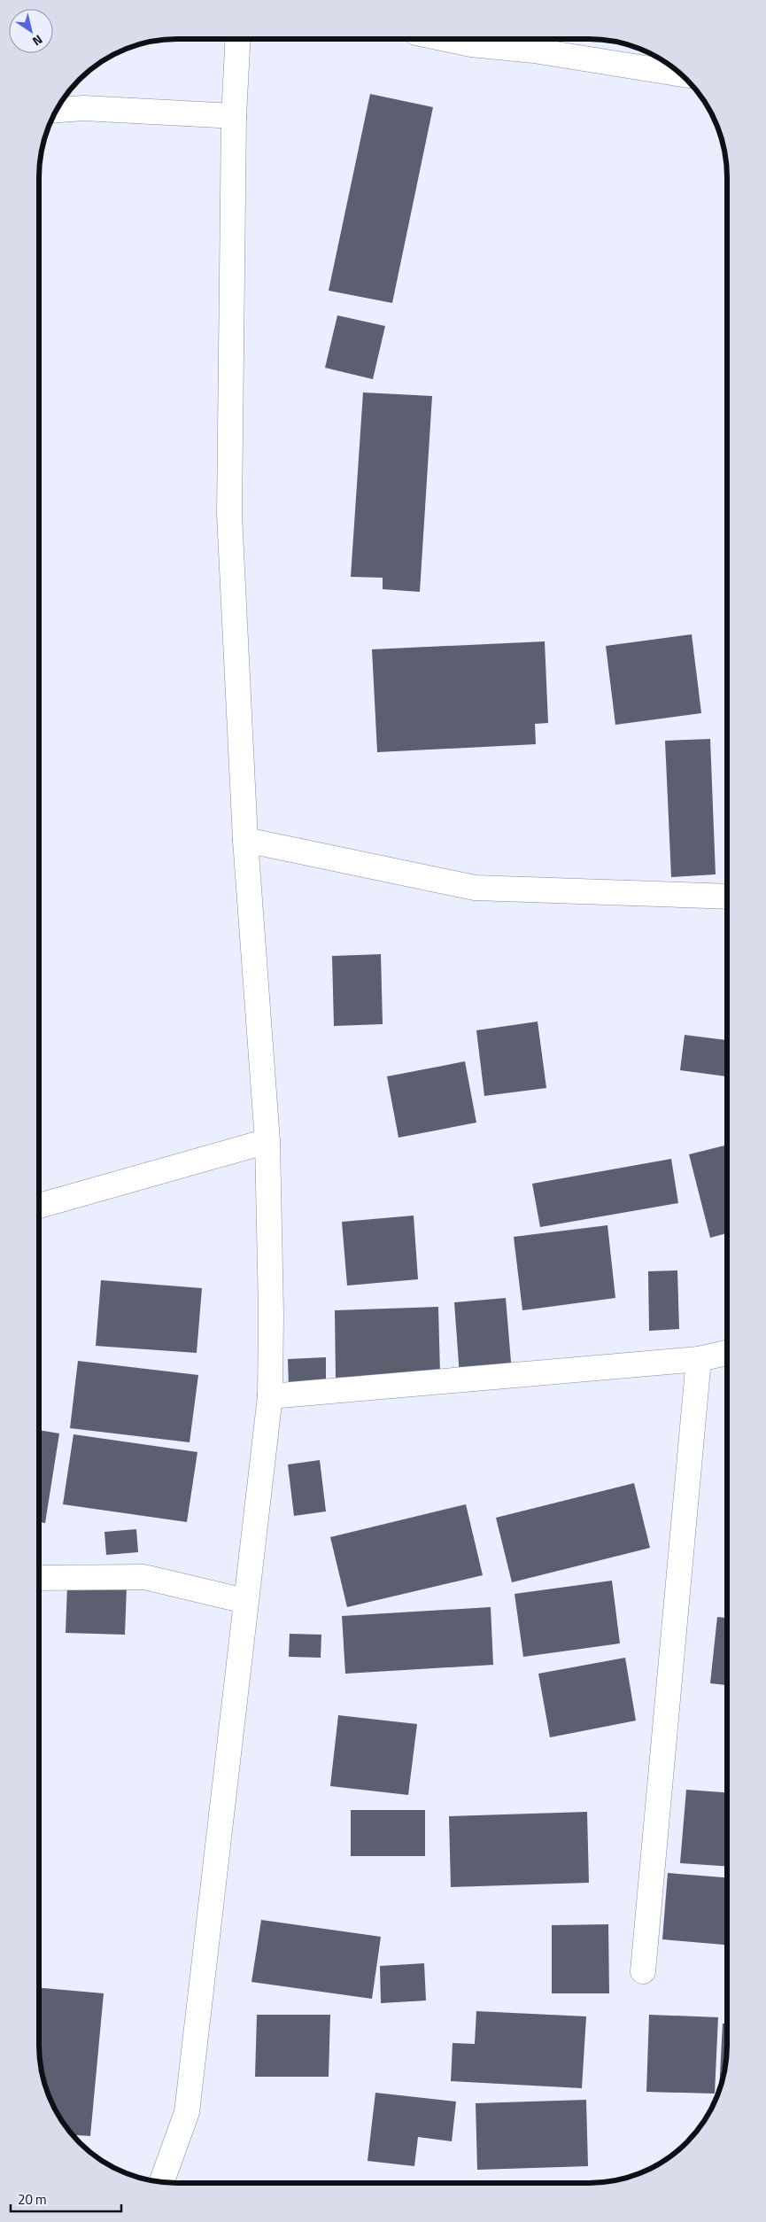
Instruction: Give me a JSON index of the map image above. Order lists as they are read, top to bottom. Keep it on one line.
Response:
{"scale_bar":"20 m","north":"bottom right"}
